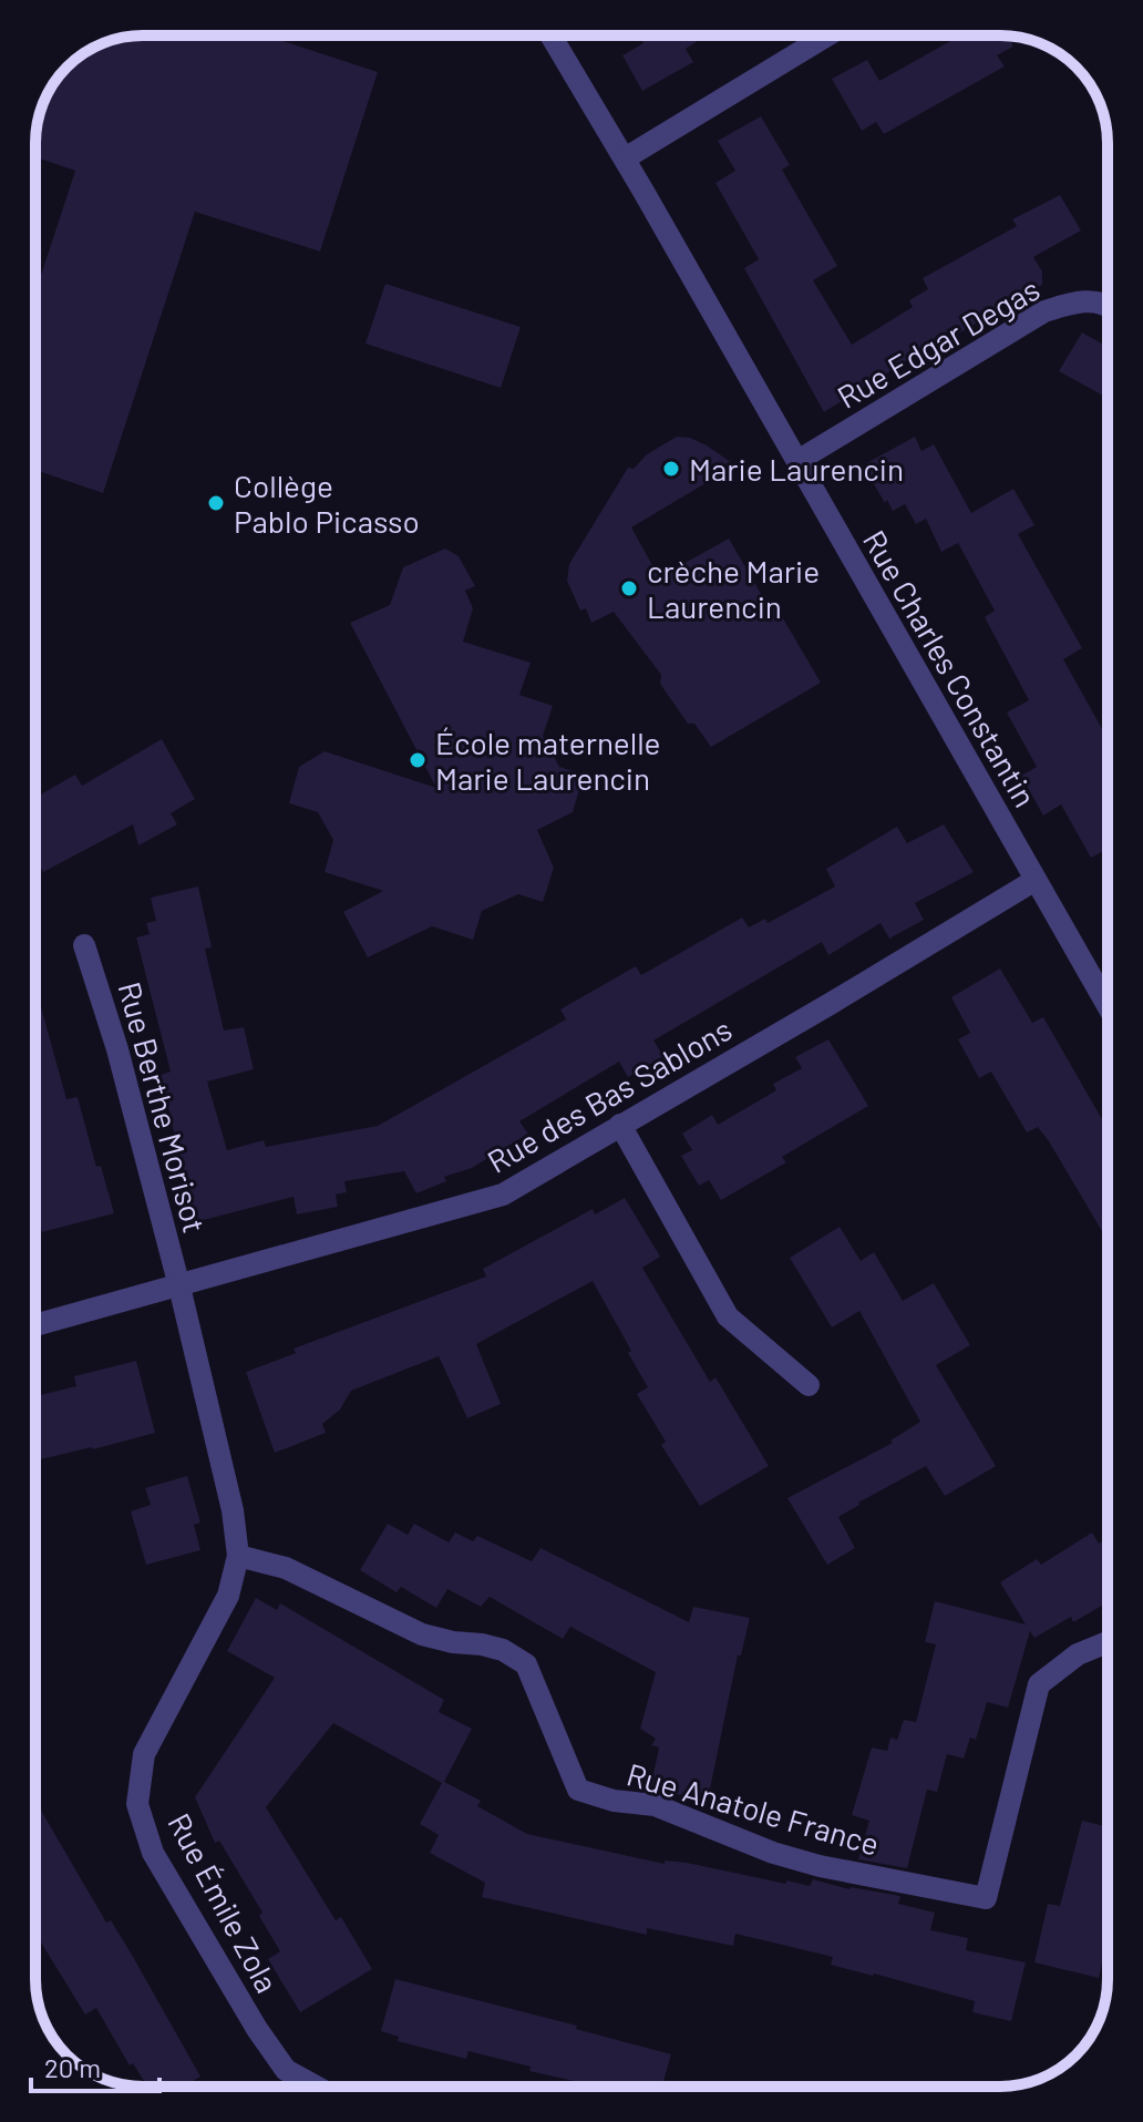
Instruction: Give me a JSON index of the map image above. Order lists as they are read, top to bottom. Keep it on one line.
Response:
{"streets":{"street":["Rue Edgar Degas","Rue Charles Constantin","Rue des Bas Sablons","Rue Berthe Morisot","Rue Anatole France","Rue Émile Zola"]},"crossings":[["Rue Edgar Degas","Rue Charles Constantin"],["Rue Charles Constantin","Rue des Bas Sablons"],["Rue des Bas Sablons","Rue Berthe Morisot"],["Rue des Bas Sablons","Rue Émile Zola"],["Rue Berthe Morisot","Rue Émile Zola"],["Rue Anatole France","Rue Émile Zola"]],"places":["Marie Laurencin","Collège Pablo Picasso","crèche Marie Laurencin","École maternelle Marie Laurencin"],"scale_bar":"20 m"}
